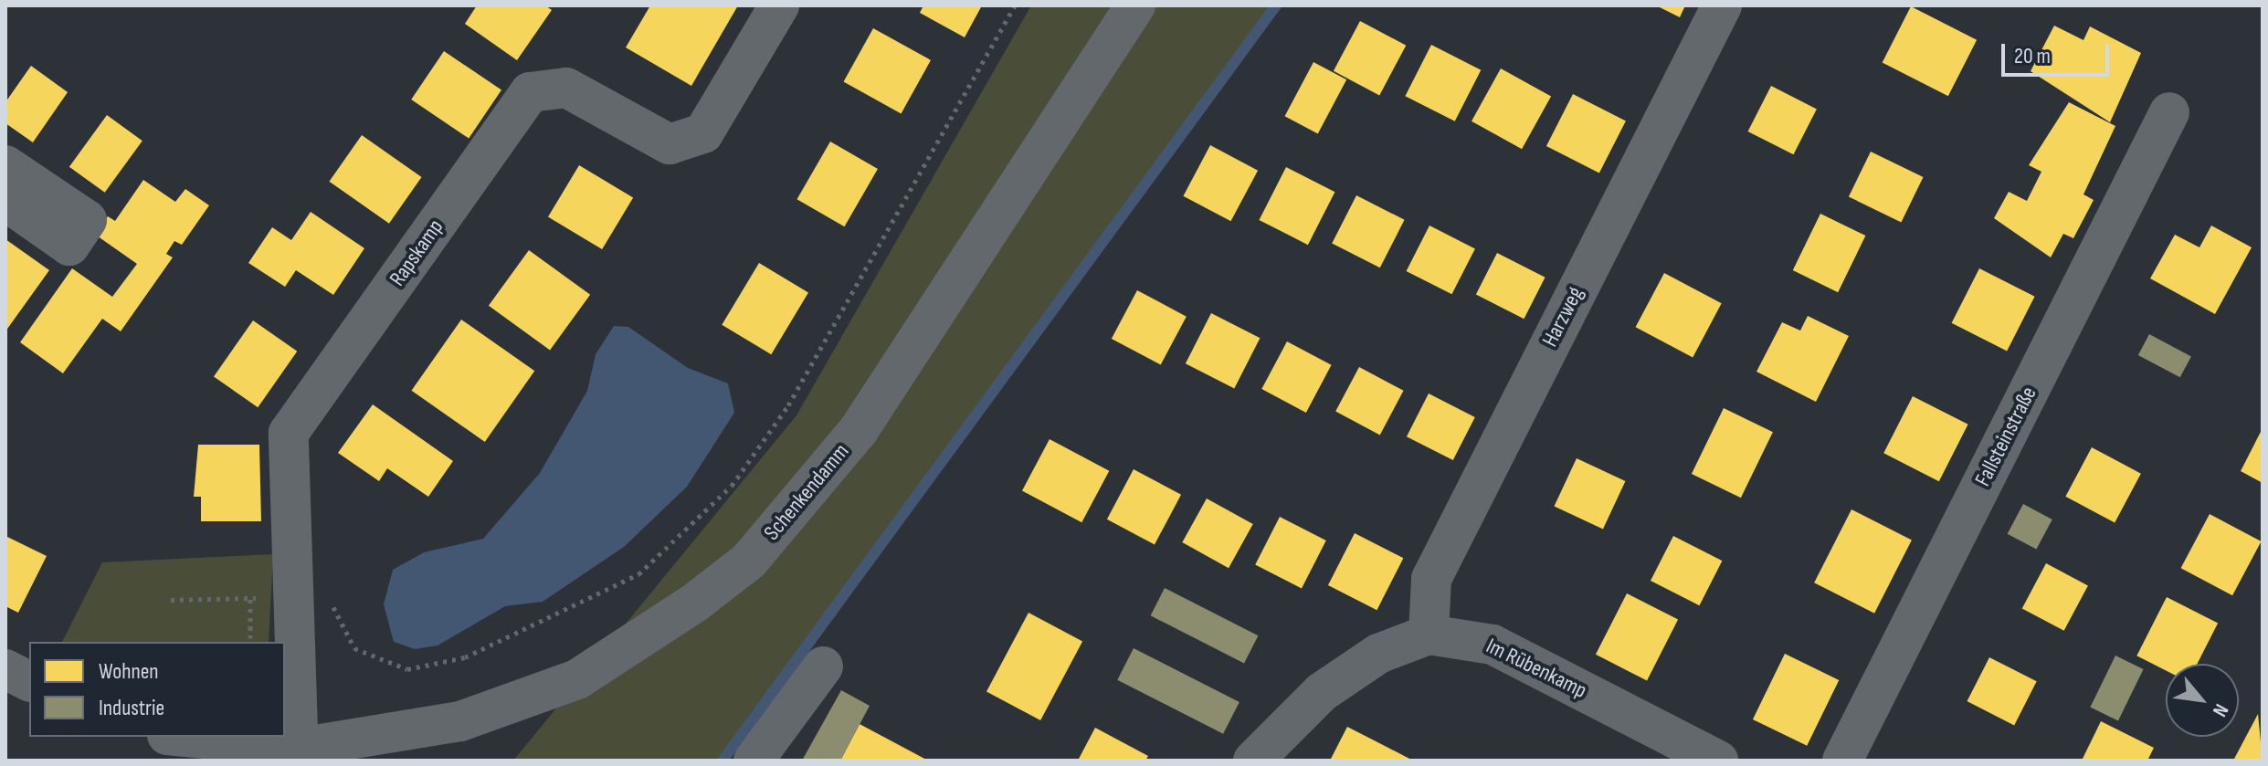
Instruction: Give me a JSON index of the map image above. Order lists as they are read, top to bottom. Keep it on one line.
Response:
{"streets":{"street":["Rapskamp","Harzweg","Fallsteinstraße","Schenkendamm","Im Rübenkamp"]},"crossings":[["Rapskamp","Schenkendamm"],["Harzweg","Im Rübenkamp"]],"legend":["Wohnen","Industrie"],"scale_bar":"20 m","north":"bottom right"}
